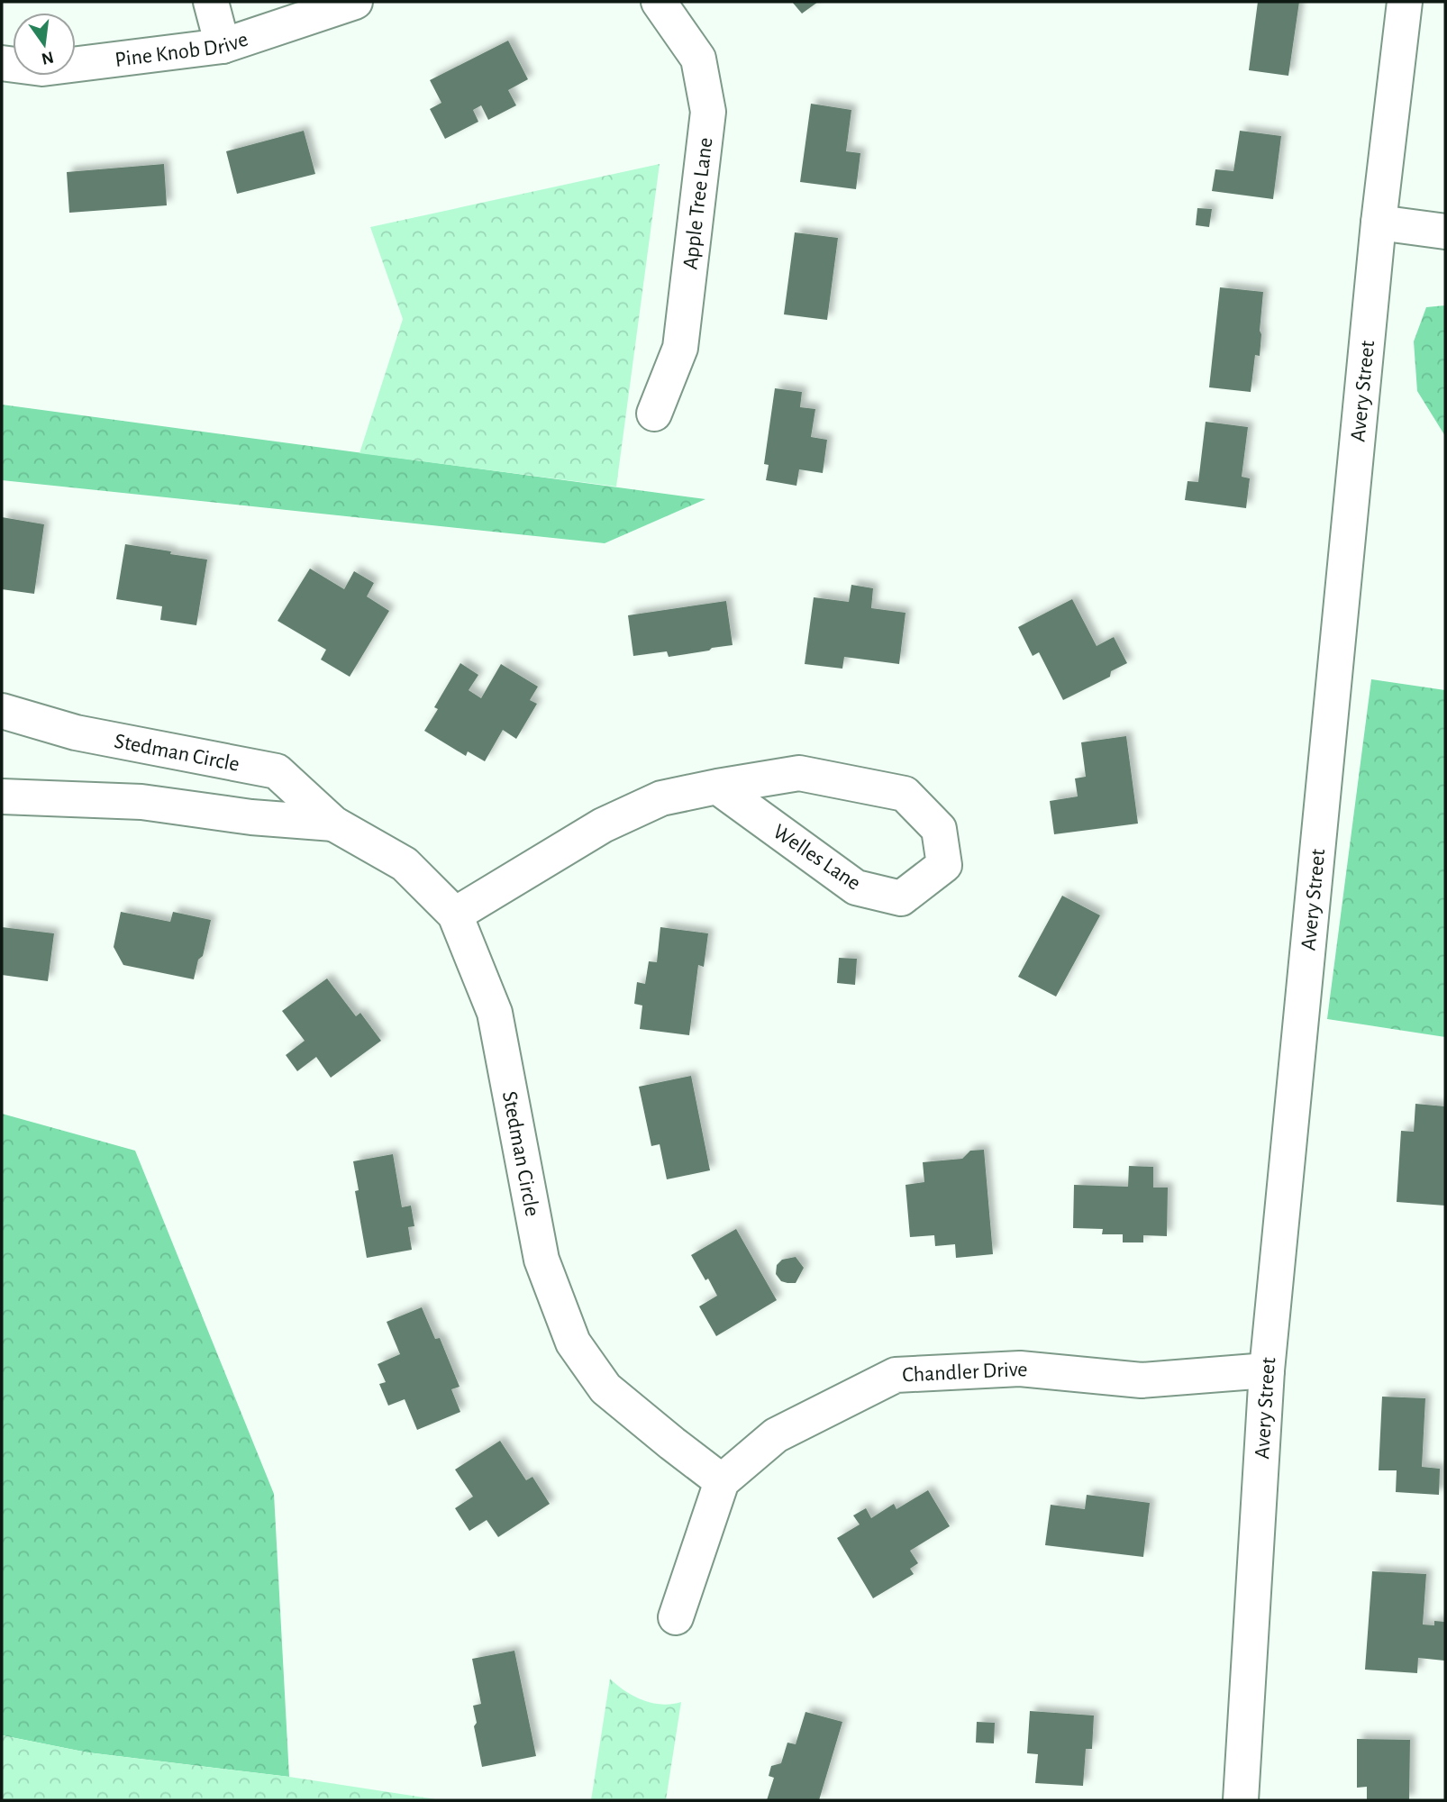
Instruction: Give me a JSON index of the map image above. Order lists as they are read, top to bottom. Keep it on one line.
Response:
{"streets":{"street":["Pine Knob Drive","Apple Tree Lane","Avery Street","Stedman Circle","Welles Lane","Chandler Drive"]},"crossings":[["Avery Street","Chandler Drive"],["Stedman Circle","Welles Lane"],["Stedman Circle","Chandler Drive"]],"north":"bottom"}
